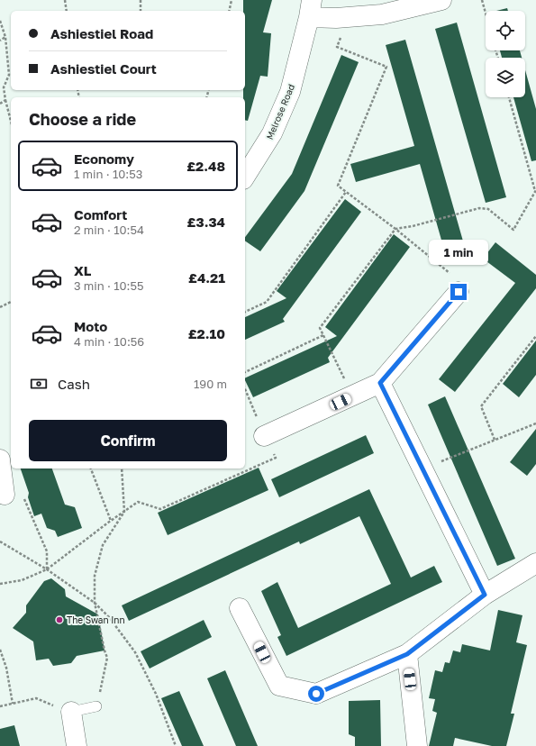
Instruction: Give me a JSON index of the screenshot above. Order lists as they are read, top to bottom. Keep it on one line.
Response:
{"streets":{"street":["Melrose Road"]},"places":["The Swan Inn"],"page":{"banner":["Ashiestiel Road","Ashiestiel Court"],"heading":"Choose a ride","list":[{"name":"Economy","note":"1 min · 10:53","value":"£2.48"},{"name":"Comfort","note":"2 min · 10:54","value":"£3.34"},{"name":"XL","note":"3 min · 10:55","value":"£4.21"},{"name":"Moto","note":"4 min · 10:56","value":"£2.10"}],"bubble":"1 min","pay":["Cash","190 m"],"buttons":"Confirm"}}
